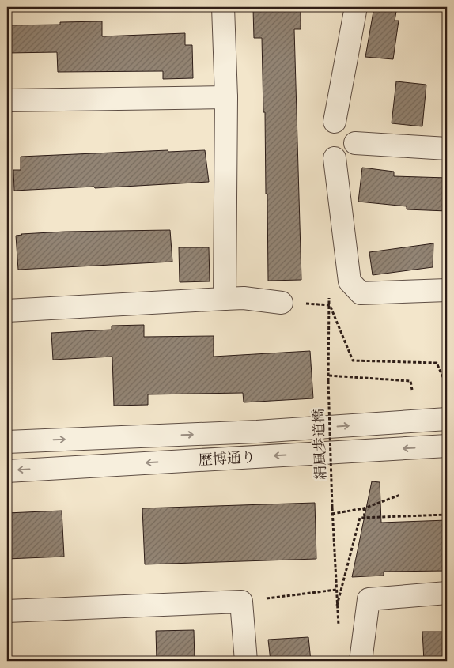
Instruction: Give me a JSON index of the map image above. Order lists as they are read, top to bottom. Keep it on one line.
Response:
{"streets":{"street":["歴博通り"],"path":["絹風歩道橋"]}}
